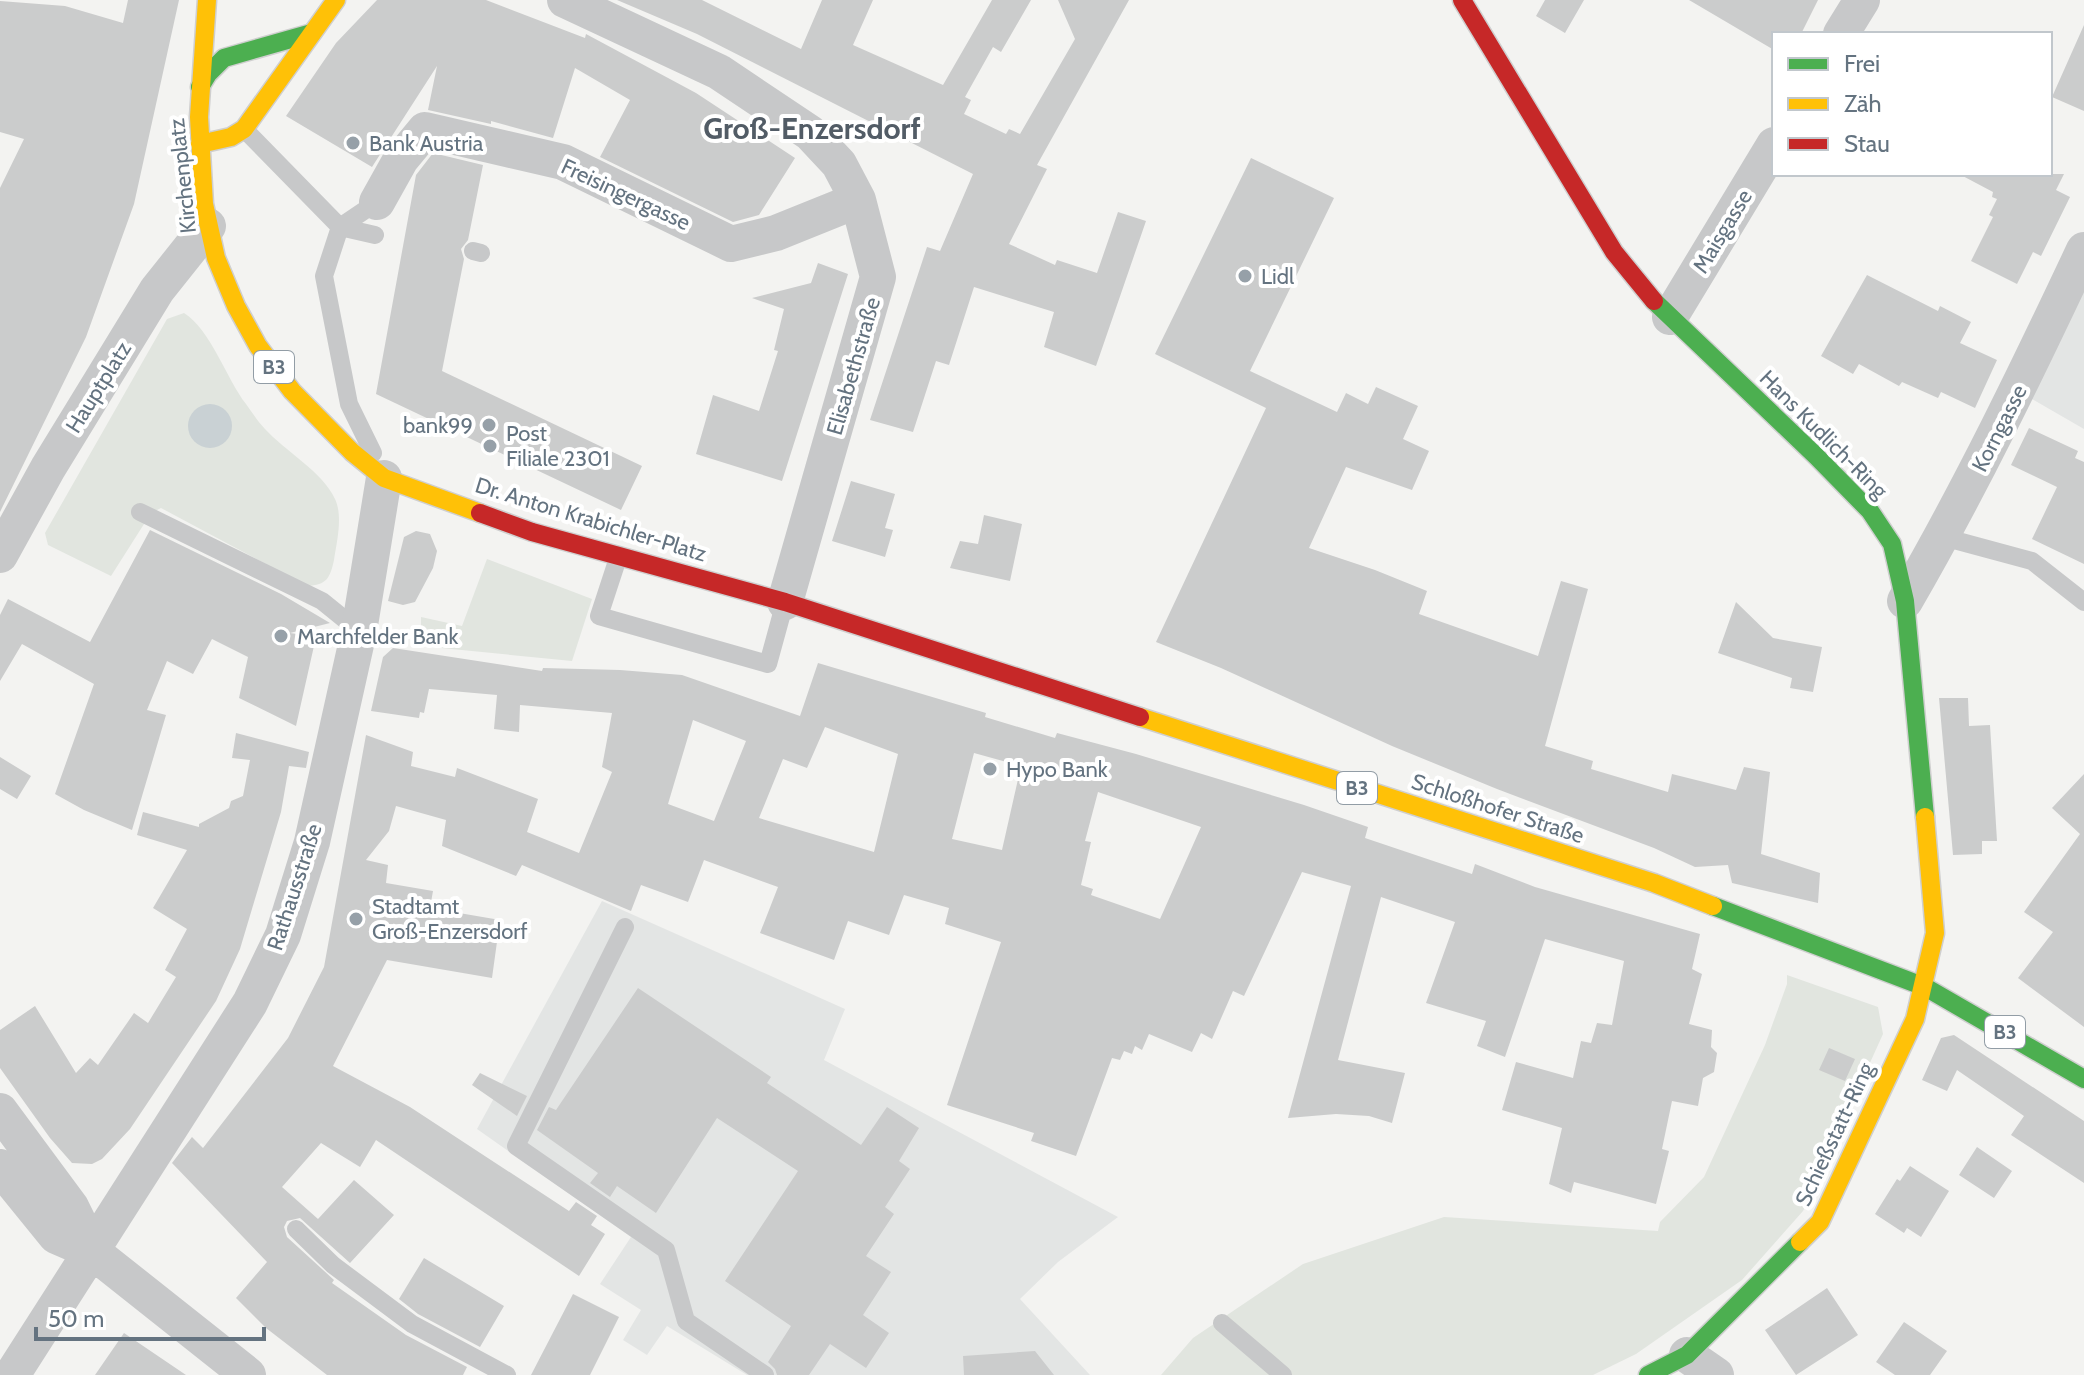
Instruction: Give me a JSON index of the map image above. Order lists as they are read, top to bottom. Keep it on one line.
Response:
{"streets":{"main road":["Kirchenplatz","B3","Hans Kudlich-Ring","Dr. Anton Krabichler-Platz","Schloßhofer Straße","Schießstatt-Ring"],"street":["Freisingergasse","Maisgasse","Elisabethstraße","Hauptplatz","Korngasse","Rathausstraße"]},"crossings":[["Kirchenplatz","Hauptplatz"],["Kirchenplatz","Dr. Anton Krabichler-Platz"],["Kirchenplatz","Rathausstraße"],["Freisingergasse","Elisabethstraße"],["Maisgasse","Hans Kudlich-Ring"],["Elisabethstraße","Dr. Anton Krabichler-Platz"],["Elisabethstraße","Schloßhofer Straße"],["Korngasse","Hans Kudlich-Ring"],["Hans Kudlich-Ring","Schloßhofer Straße"],["Hans Kudlich-Ring","Schießstatt-Ring"],["Dr. Anton Krabichler-Platz","Schloßhofer Straße"],["Dr. Anton Krabichler-Platz","Rathausstraße"],["Schloßhofer Straße","Schießstatt-Ring"]],"districts":["Groß-Enzersdorf"],"places":["Bank Austria","Lidl","bank99","Post Filiale 2301","Marchfelder Bank","Hypo Bank","Stadtamt Groß-Enzersdorf"],"legend":["Frei","Zäh","Stau"],"scale_bar":"50 m"}
